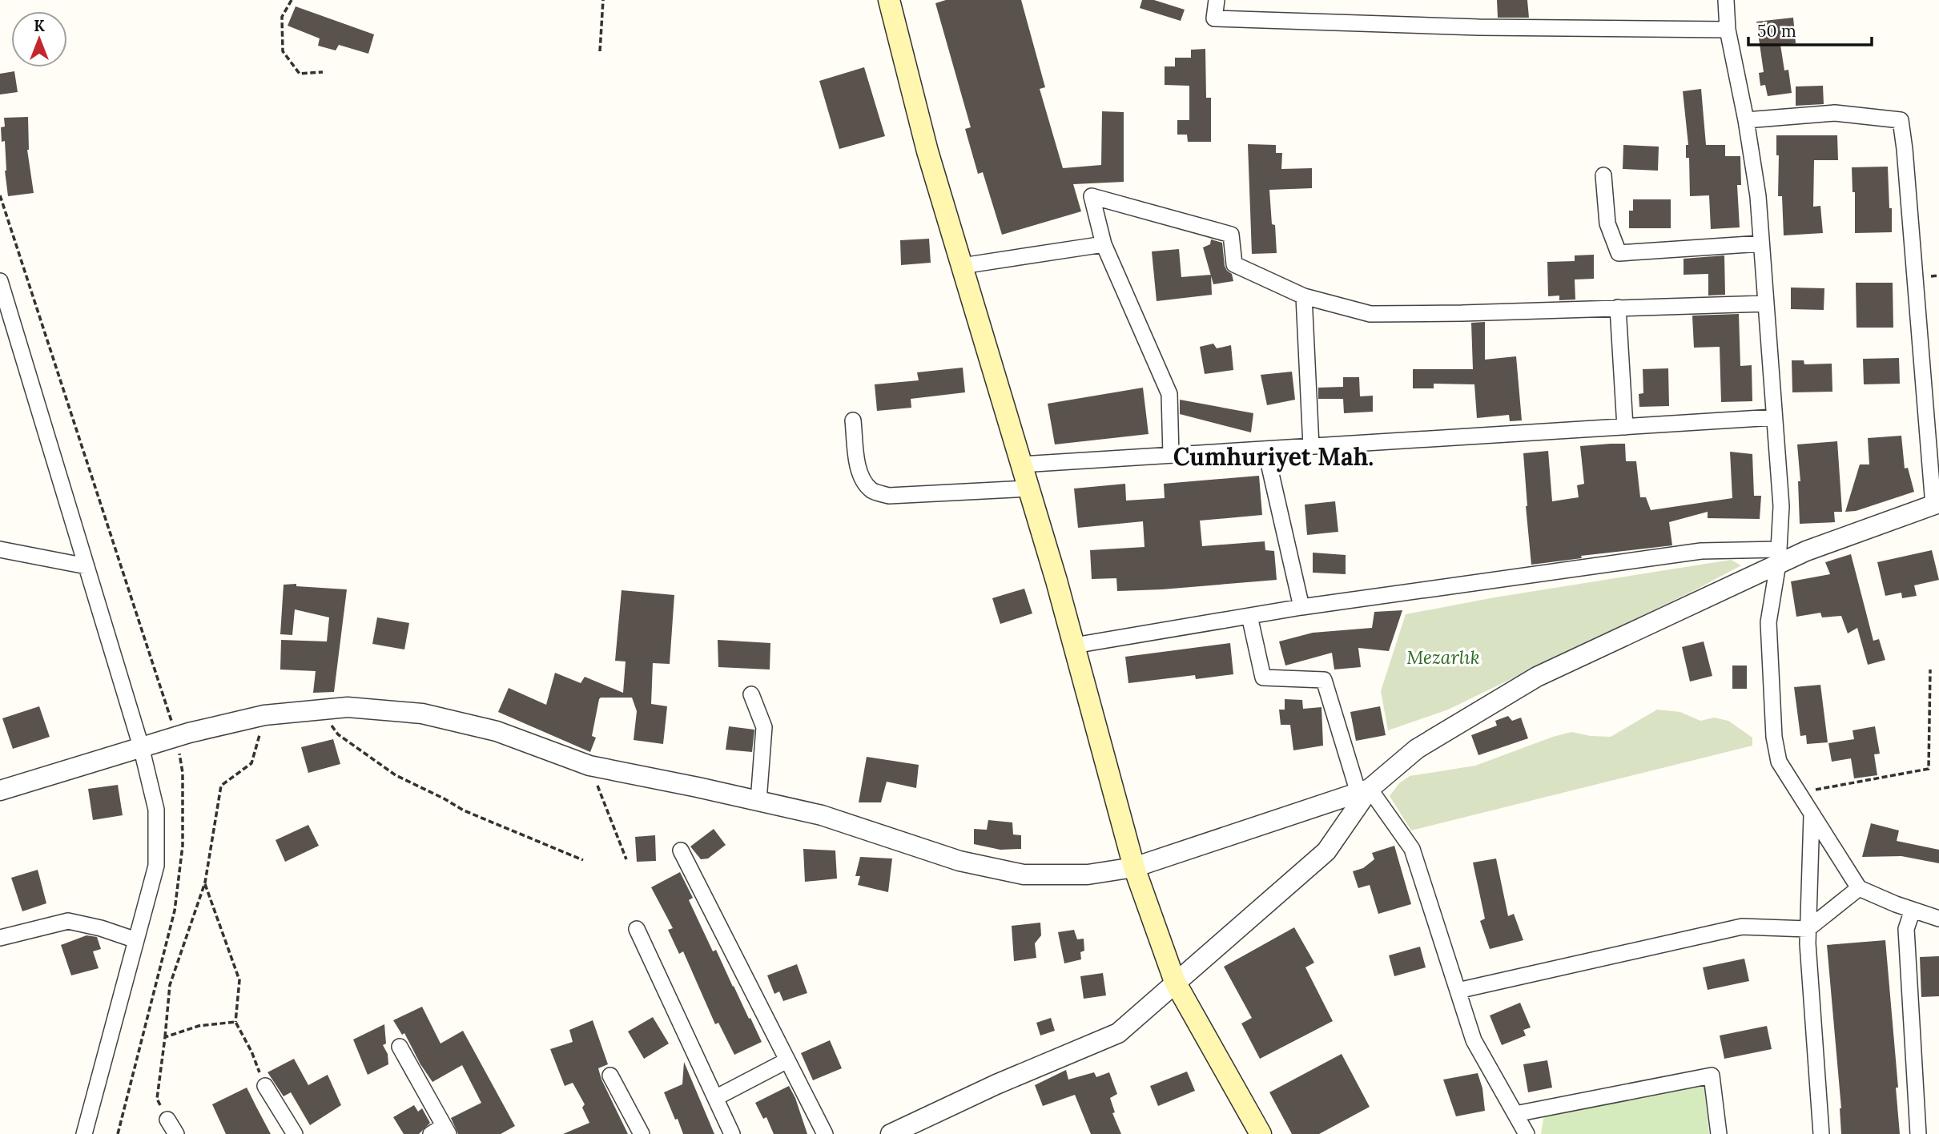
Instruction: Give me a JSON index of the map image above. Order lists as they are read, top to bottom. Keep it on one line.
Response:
{"districts":["Cumhuriyet Mah."],"parks":["Mezarlık"],"scale_bar":"50 m","north":"top"}
